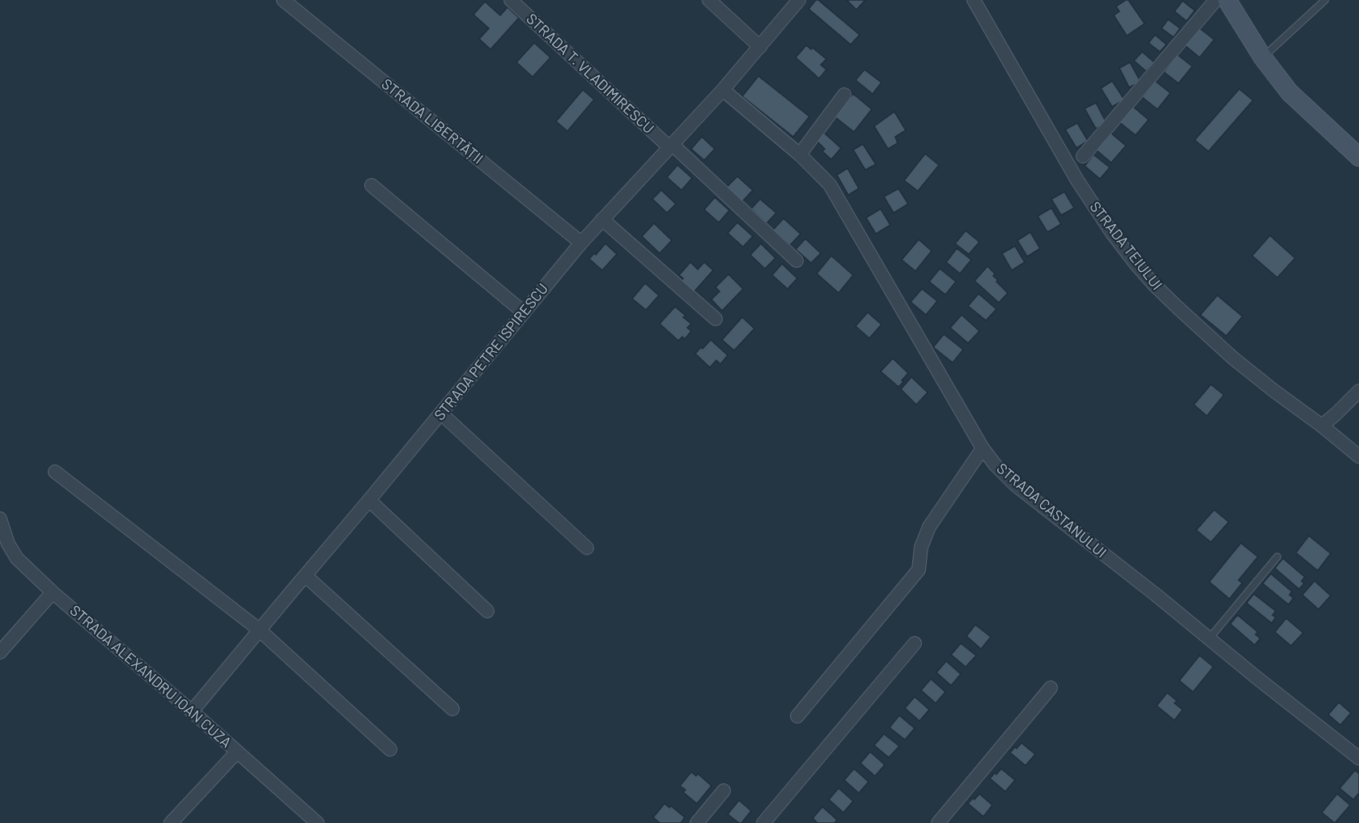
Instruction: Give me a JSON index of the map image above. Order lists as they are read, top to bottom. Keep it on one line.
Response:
{"streets":{"street":["STRADA T. VLADIMIRESCU","STRADA LIBERTĂȚII","STRADA TEIULUI","STRADA PETRE ISPIRESCU","STRADA CASTANULUI","STRADA ALEXANDRU IOAN CUZA"]},"crossings":[["STRADA T. VLADIMIRESCU","STRADA PETRE ISPIRESCU"],["STRADA LIBERTĂȚII","STRADA PETRE ISPIRESCU"],["STRADA PETRE ISPIRESCU","STRADA CASTANULUI"],["STRADA PETRE ISPIRESCU","STRADA ALEXANDRU IOAN CUZA"]]}
